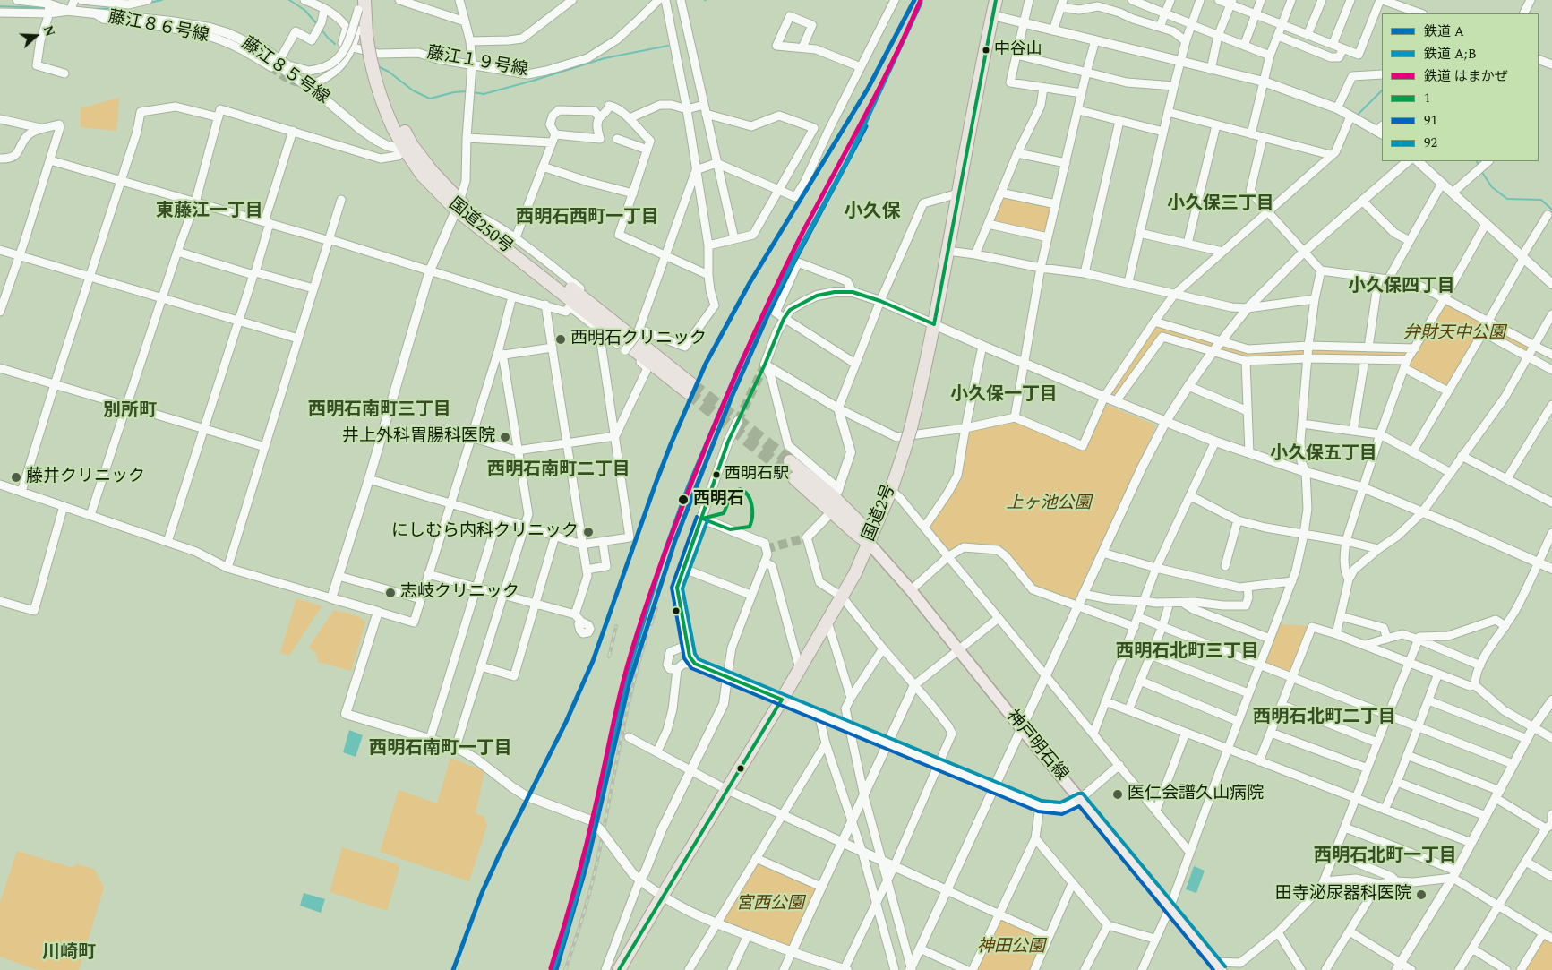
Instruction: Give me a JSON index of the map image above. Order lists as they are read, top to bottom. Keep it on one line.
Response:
{"streets":{"highway":["国道250号","国道2号"],"main road":["神戸明石線"],"street":["藤江８６号線","藤江１９号線","藤江８５号線"]},"crossings":[["藤江８６号線","藤江８５号線"],["藤江８５号線","国道250号"],["国道2号","神戸明石線"]],"districts":["小久保三丁目","東藤江一丁目","小久保","西明石西町一丁目","小久保四丁目","小久保一丁目","西明石南町三丁目","別所町","小久保五丁目","西明石南町二丁目","西明石北町三丁目","西明石北町二丁目","西明石南町一丁目","西明石北町一丁目","川崎町"],"parks":["弁財天中公園","上ヶ池公園","宮西公園","神田公園"],"places":["中谷山","西明石クリニック","井上外科胃腸科医院","西明石駅","藤井クリニック","西明石","にしむら内科クリニック","志岐クリニック","医仁会譜久山病院","田寺泌尿器科医院"],"lines":["rail line A","rail line はまかぜ","transit line 1","rail line A;B","transit line 91","transit line 92"],"legend":["鉄道 A","鉄道 A;B","鉄道 はまかぜ","1","91","92"],"north":"right"}
